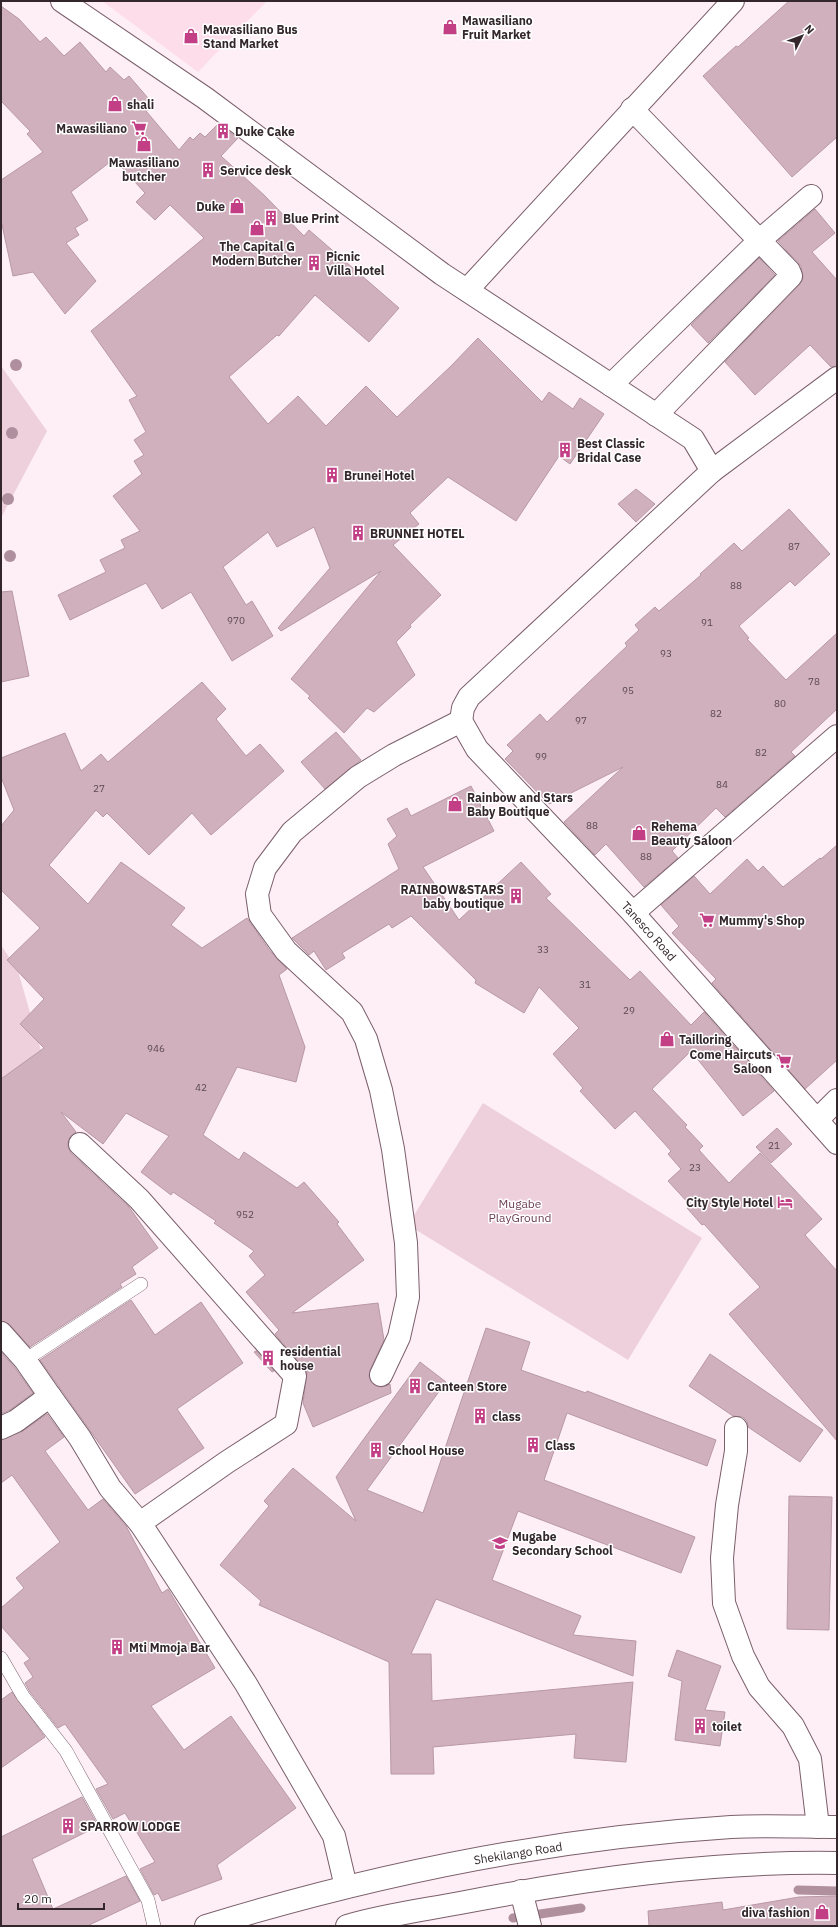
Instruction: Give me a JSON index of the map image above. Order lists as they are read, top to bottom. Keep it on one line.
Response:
{"streets":{"street":["Tanesco Road","Shekilango Road"]},"parks":["Mugabe PlayGround"],"places":{"shop":["Mawasiliano Fruit Market","Mawasiliano Bus Stand Market","shali","Mawasiliano butcher","Duke","The Capital G Modern Butcher","Rainbow and Stars Baby Boutique","Rehema Beauty Saloon","Tailloring","diva fashion"],"supermarket":["Mawasiliano","Mummy's Shop","Come Haircuts Saloon"],"building":["Duke Cake","Service desk","Blue Print","Picnic Villa Hotel","Best Classic Bridal Case","Brunei Hotel","BRUNNEI HOTEL","RAINBOW&STARS baby boutique","residential house","Canteen Store","class","Class","School House","Mti Mmoja Bar","toilet","SPARROW LODGE"],"hotel":["City Style Hotel"],"school or university":["Mugabe Secondary School"]},"house_numbers":["87","88","970","91","93","78","95","80","82","97","82","99","84","27","88","88","33","31","29","946","42","21","23","952"],"scale_bar":"20 m","north":"top right"}
